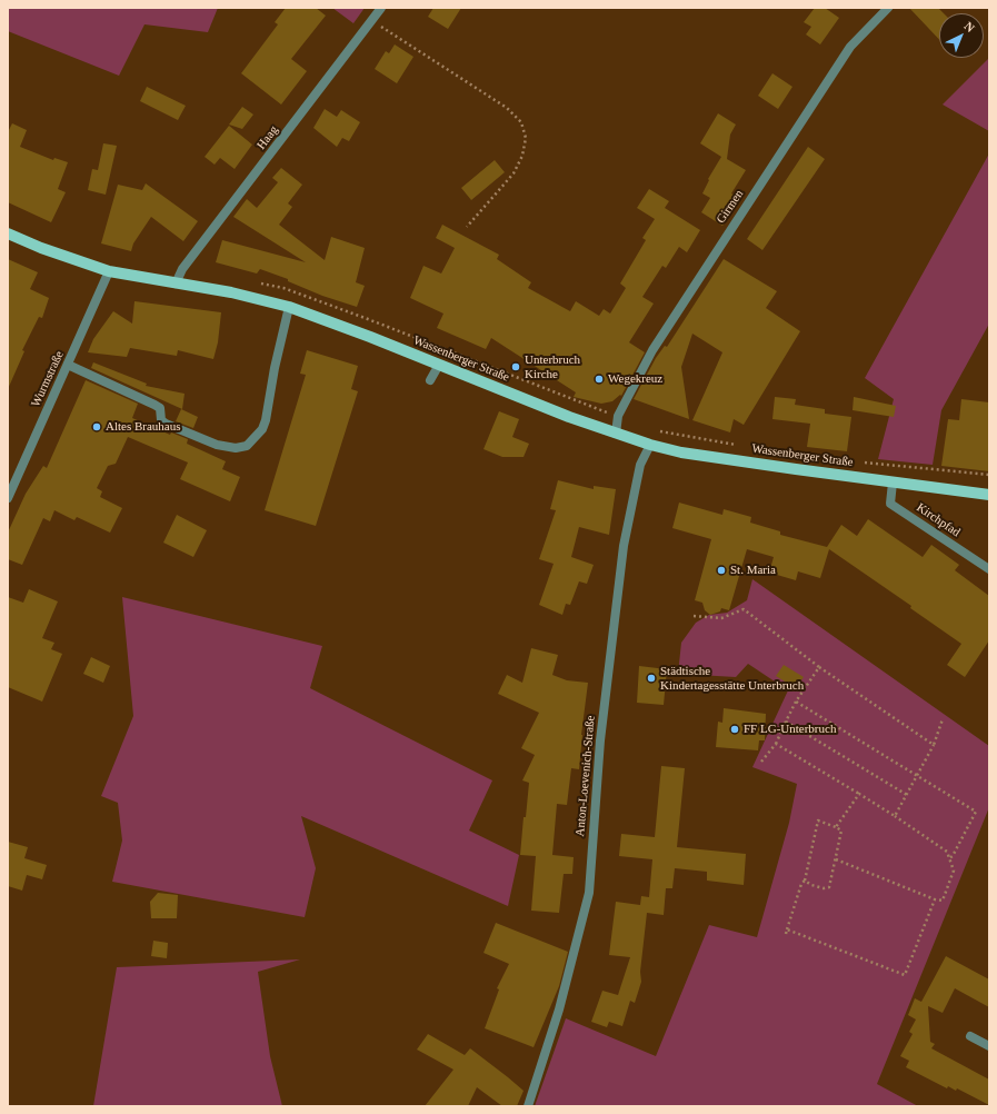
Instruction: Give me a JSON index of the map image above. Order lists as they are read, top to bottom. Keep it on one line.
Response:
{"streets":{"main road":["Wassenberger Straße"],"street":["Haag","Girmen","Wurmstraße","Kirchpfad","Anton-Loevenich-Straße"]},"crossings":[["Haag","Wassenberger Straße"],["Girmen","Wassenberger Straße"],["Wassenberger Straße","Wurmstraße"],["Wassenberger Straße","Kirchpfad"],["Wassenberger Straße","Anton-Loevenich-Straße"]],"places":["Unterbruch Kirche","Wegekreuz","Altes Brauhaus","St. Maria","Städtische Kindertagesstätte Unterbruch","FF LG-Unterbruch"],"north":"top right"}
